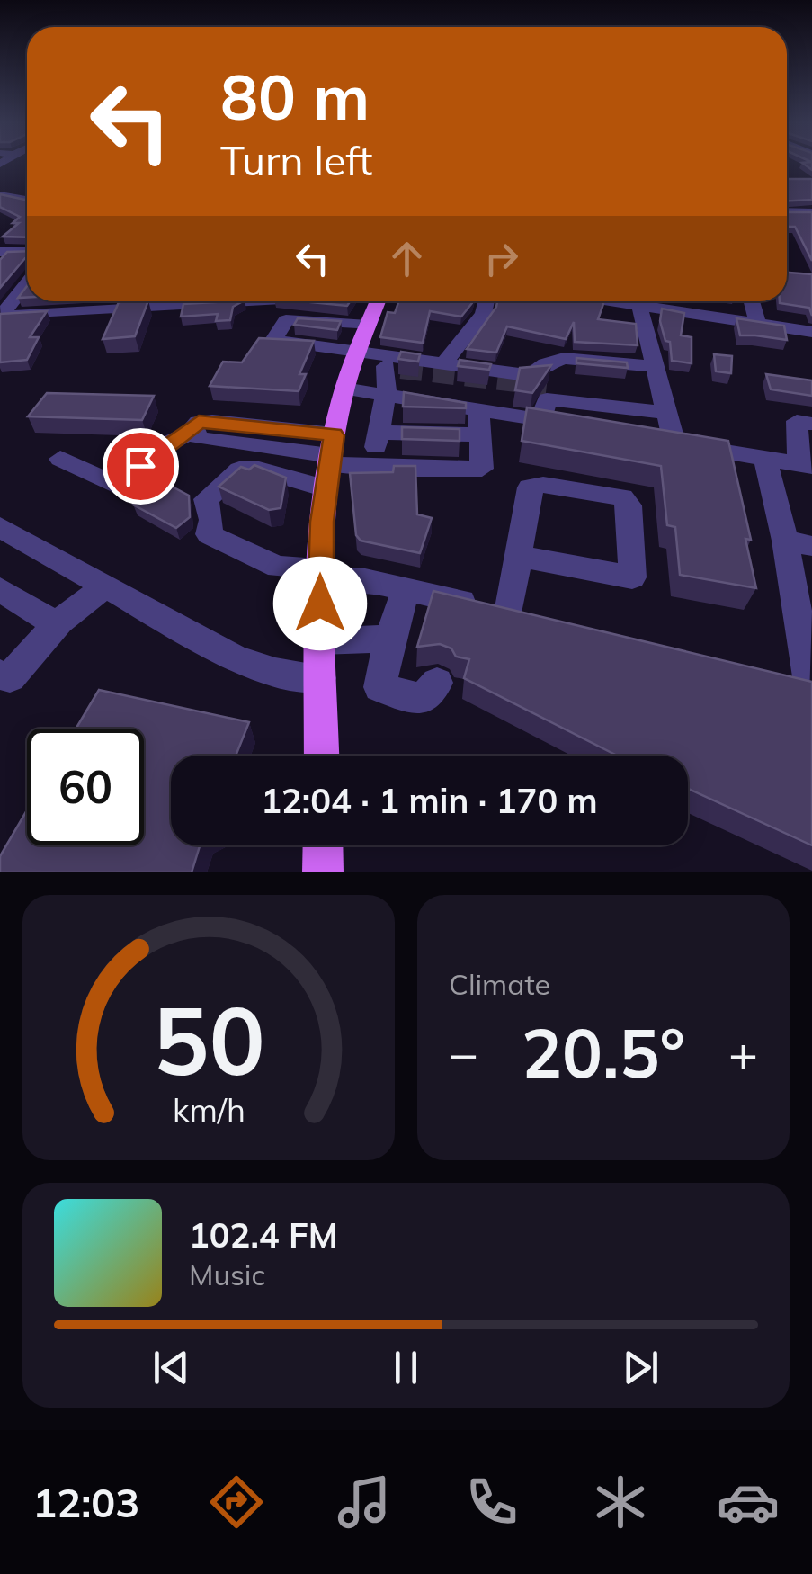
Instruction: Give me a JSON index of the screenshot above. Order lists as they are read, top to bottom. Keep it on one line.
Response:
{"page":{"turn":["80 m","Turn left"],"limit":"60","trip":"12:04 · 1 min · 170 m","tile":"Climate","heat":["−","20.5°","+"],"song":["102.4 FM","Music"],"tabs":"12:03","gauge":["50","km/h"]}}
